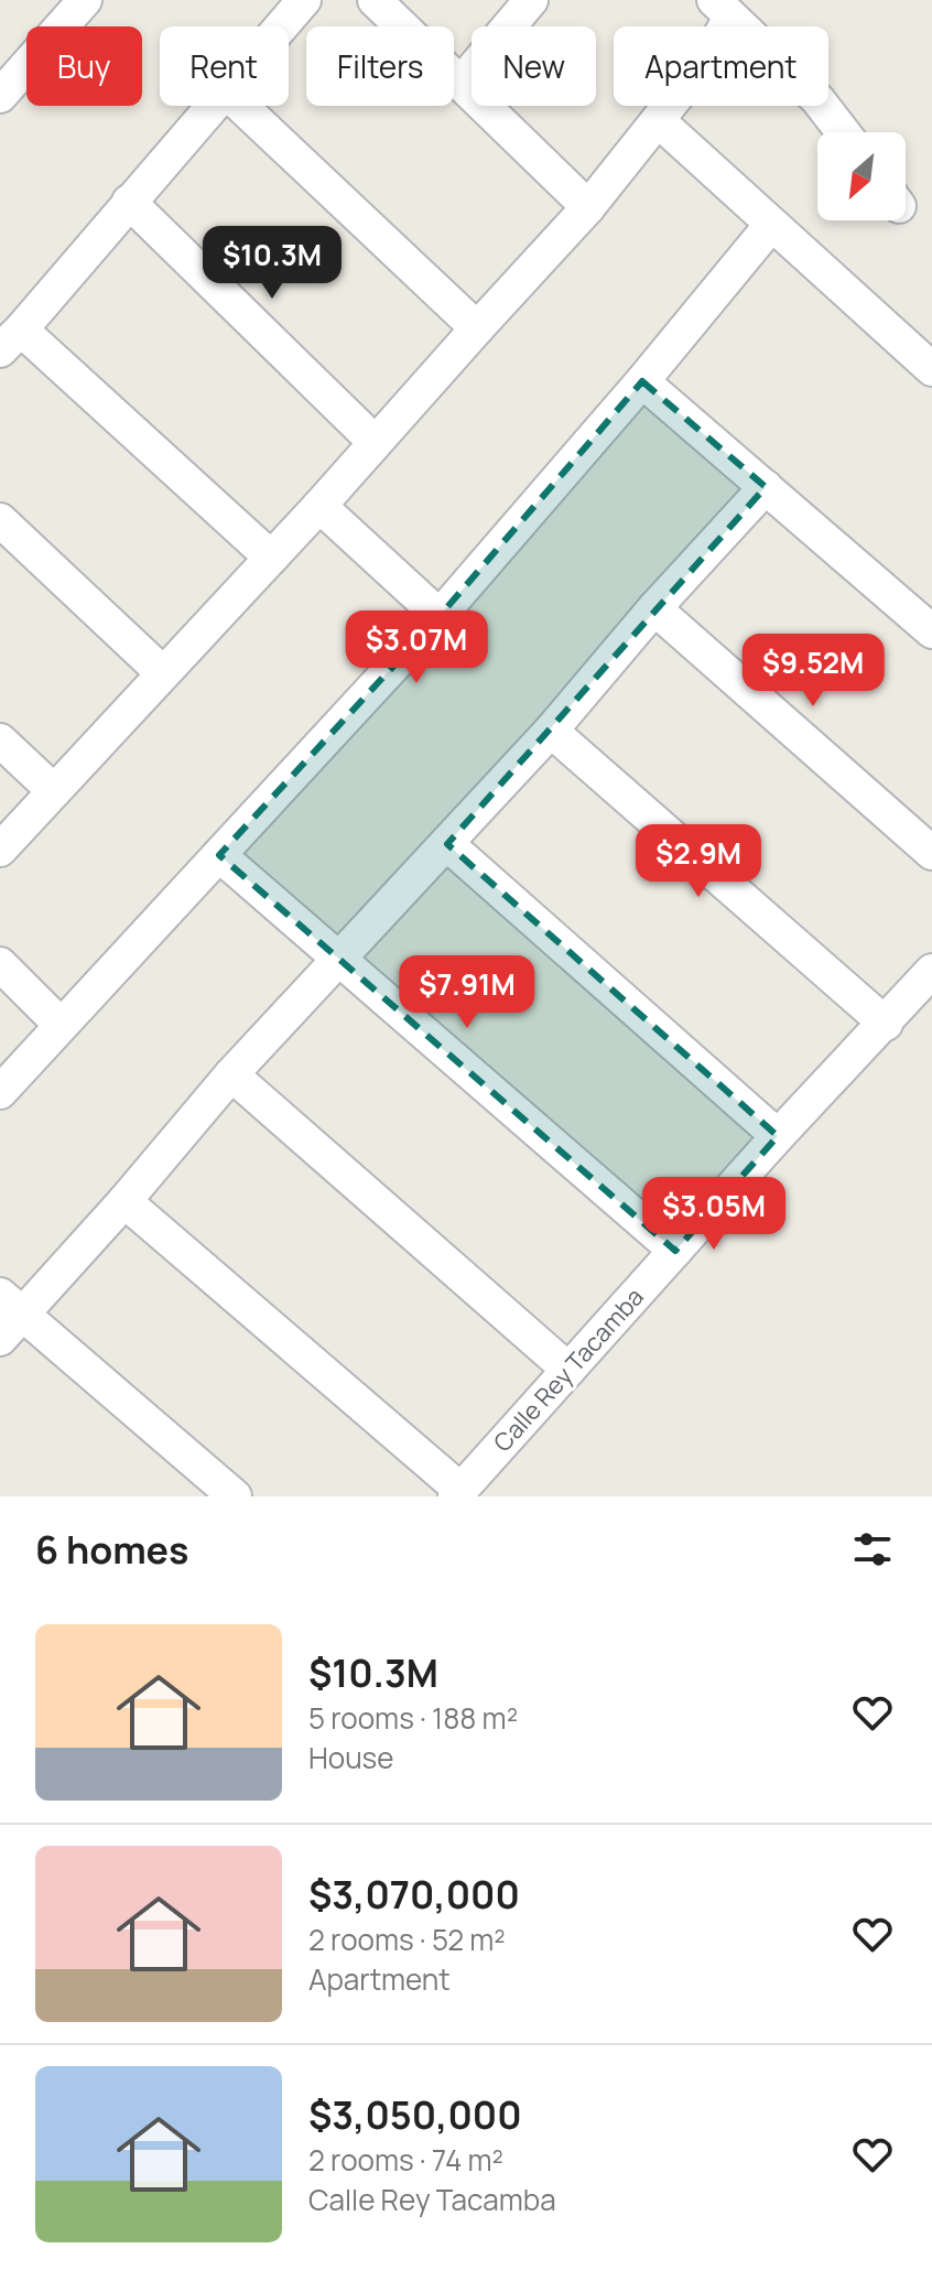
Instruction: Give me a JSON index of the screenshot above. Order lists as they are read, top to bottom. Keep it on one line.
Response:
{"streets":{"street":["Calle Rey Tacamba"]},"north":"bottom left","page":{"chip":["Buy","Rent","Filters","New","Apartment"],"price":["$10.3M","$3.07M","$9.52M","$2.9M","$7.91M","$3.05M"],"heading":"6 homes","list":[{"name":"$10.3M","note":"5 rooms · 188 m² · House"},{"name":"$3,070,000","note":"2 rooms · 52 m² · Apartment"},{"name":"$3,050,000","note":"2 rooms · 74 m² · Calle Rey Tacamba"}]}}
